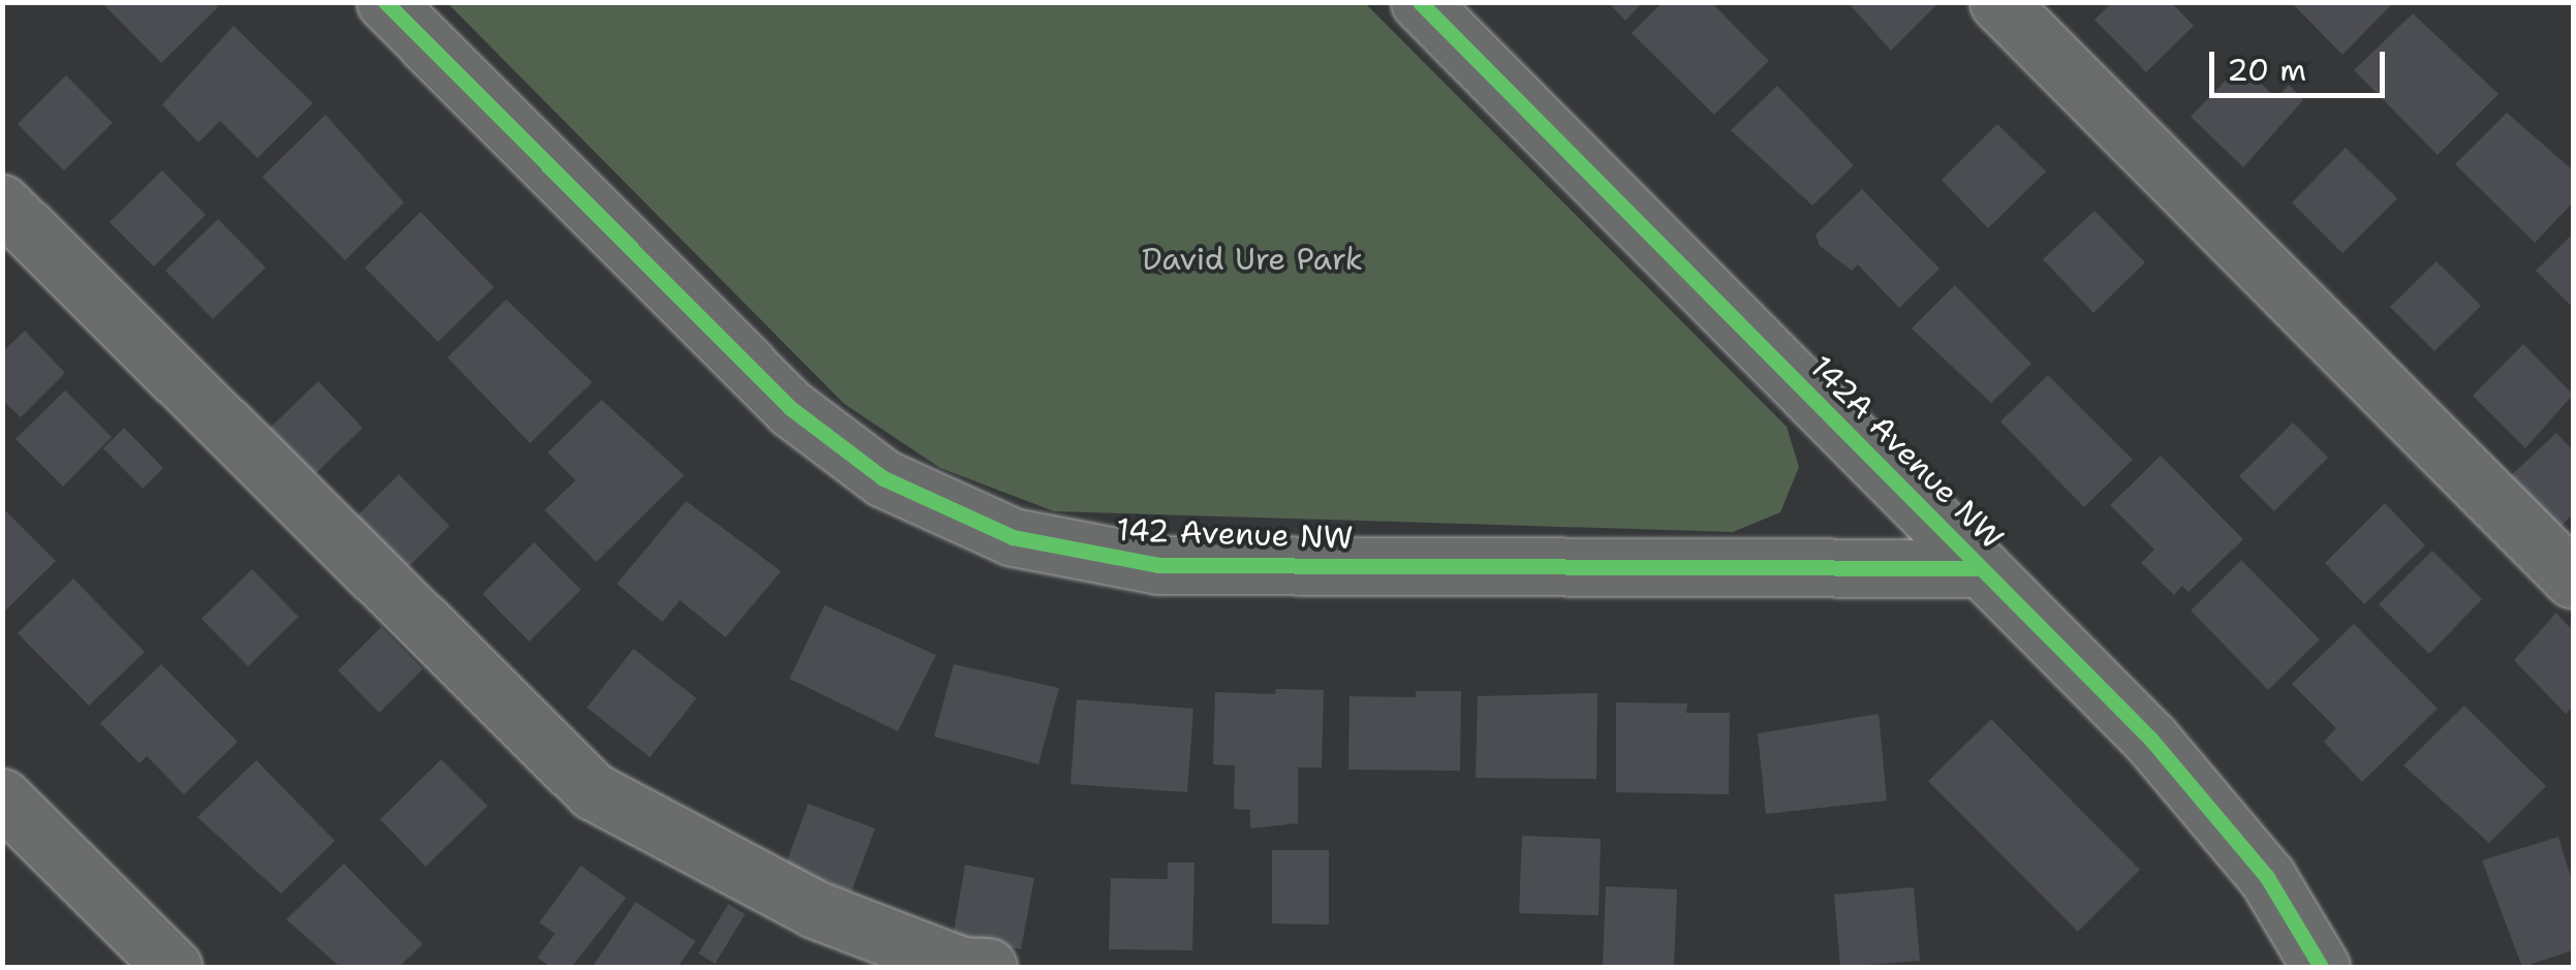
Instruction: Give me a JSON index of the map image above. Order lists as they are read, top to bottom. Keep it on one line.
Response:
{"streets":{"street":["142A Avenue NW","142 Avenue NW"]},"crossings":[["142A Avenue NW","142 Avenue NW"]],"parks":["David Ure Park"],"scale_bar":"20 m"}
